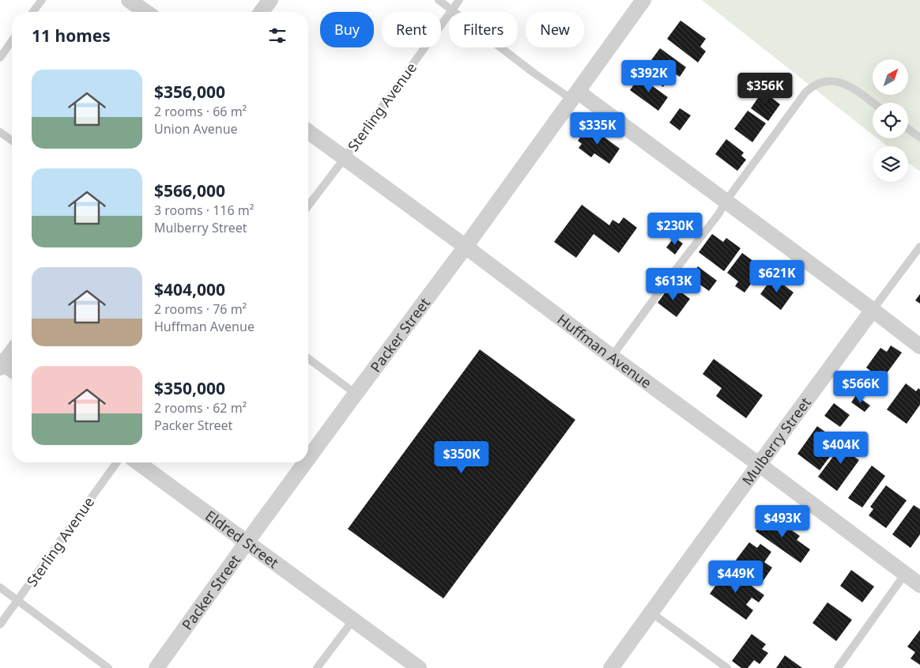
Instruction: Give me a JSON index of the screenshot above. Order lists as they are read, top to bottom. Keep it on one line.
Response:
{"streets":{"street":["Packer Street","Huffman Avenue","Mulberry Street","Eldred Street"],"lane":["Sterling Avenue"]},"crossings":[["Sterling Avenue","Huffman Avenue"],["Packer Street","Huffman Avenue"],["Packer Street","Eldred Street"],["Huffman Avenue","Mulberry Street"]],"north":"top right","page":{"chip":["Buy","Rent","Filters","New"],"heading":"11 homes","list":[{"name":"$356,000","note":"2 rooms · 66 m² · Union Avenue"},{"name":"$566,000","note":"3 rooms · 116 m² · Mulberry Street"},{"name":"$404,000","note":"2 rooms · 76 m² · Huffman Avenue"},{"name":"$350,000","note":"2 rooms · 62 m² · Packer Street"}],"price":["$392K","$356K","$335K","$230K","$621K","$613K","$566K","$404K","$350K","$493K","$449K"]}}
